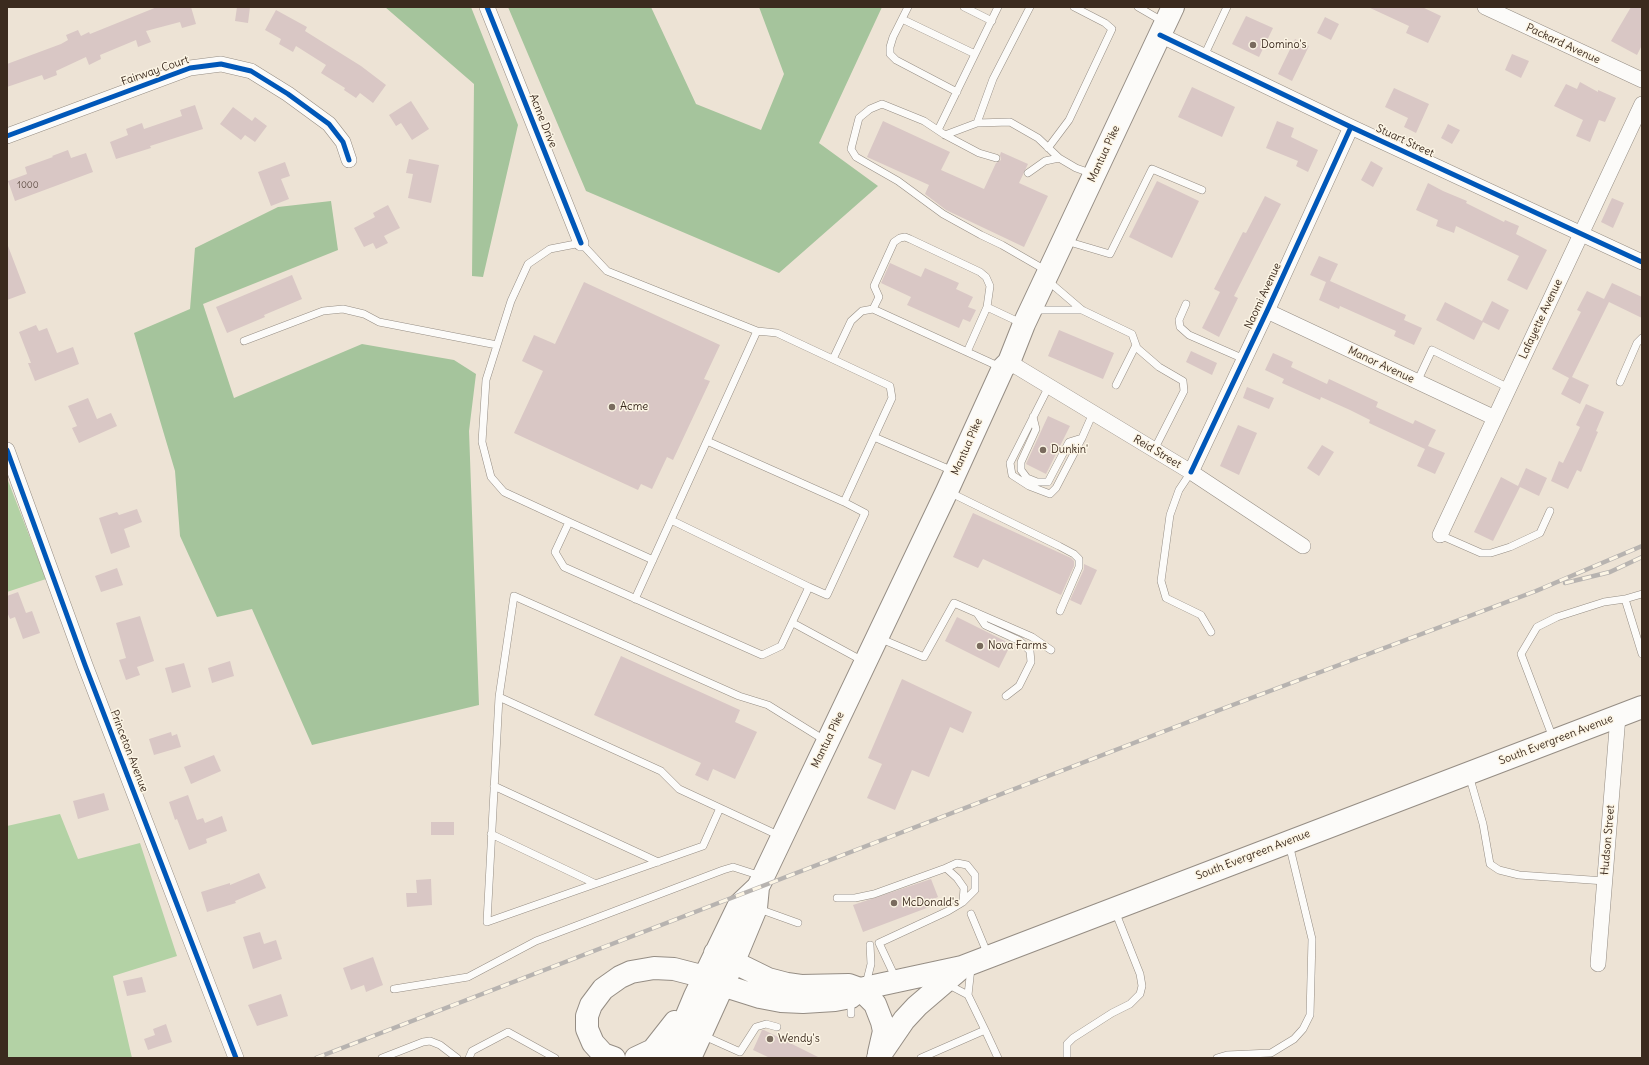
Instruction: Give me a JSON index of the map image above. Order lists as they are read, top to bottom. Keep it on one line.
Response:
{"streets":{"main road":["Mantua Pike","South Evergreen Avenue"],"street":["Packard Avenue","Fairway Court","Acme Drive","Stuart Street","Naomi Avenue","Lafayette Avenue","Manor Avenue","Reid Street","Princeton Avenue","Hudson Street"]},"crossings":[["Stuart Street","Mantua Pike"],["Stuart Street","Naomi Avenue"],["Stuart Street","Lafayette Avenue"],["Mantua Pike","Reid Street"],["Mantua Pike","South Evergreen Avenue"],["Naomi Avenue","Manor Avenue"],["Naomi Avenue","Reid Street"],["Lafayette Avenue","Manor Avenue"],["South Evergreen Avenue","Hudson Street"]],"places":["Domino's","Acme","Dunkin'","Nova Farms","McDonald's","Wendy's"],"house_numbers":["1000"]}
